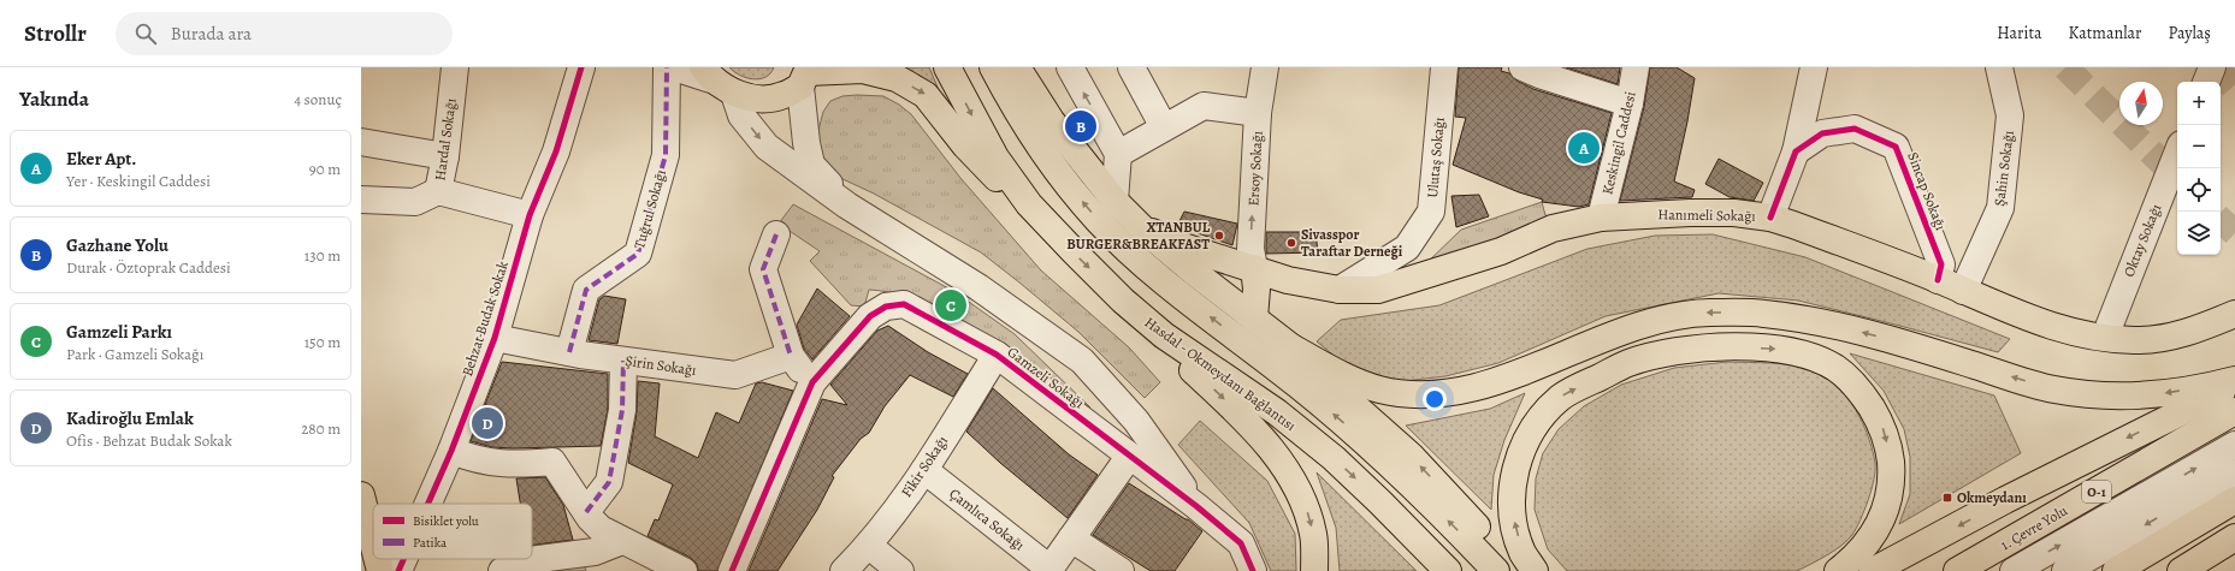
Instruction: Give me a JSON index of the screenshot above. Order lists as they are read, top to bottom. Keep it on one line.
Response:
{"streets":{"main road":["Hanımeli Sokağı","Hasdal - Okmeydanı Bağlantısı","O-1","1. Çevre Yolu"],"street":["Hardal Sokağı","Keskingil Caddesi","Ulutaş Sokağı","Ersoy Sokağı","Şahin Sokağı","Sincap Sokağı","Tuğrul Sokağı","Oktay Sokağı","Behzat Budak Sokak","Şirin Sokağı","Gamzeli Sokağı","Fikir Sokağı","Çamlıca Sokağı"]},"crossings":[["Keskingil Caddesi","Hanımeli Sokağı"],["Ulutaş Sokağı","Hanımeli Sokağı"],["Ersoy Sokağı","Hanımeli Sokağı"],["Şahin Sokağı","Hanımeli Sokağı"],["Sincap Sokağı","Hanımeli Sokağı"],["Tuğrul Sokağı","Şirin Sokağı"],["Hanımeli Sokağı","Oktay Sokağı"],["Behzat Budak Sokak","Şirin Sokağı"],["Gamzeli Sokağı","Fikir Sokağı"],["Fikir Sokağı","Çamlıca Sokağı"]],"one_way":["Ersoy Sokağı"],"places":{"other":["XTANBUL BURGER&BREAKFAST","Sivasspor Taraftar Derneği"],"transit":["Okmeydanı"]},"legend":["Bisiklet yolu","Patika"],"north":"top","page":{"header":"Strollr","search":"Burada ara","nav":["Harita","Katmanlar","Paylaş"],"heading":["Yakında","4 sonuç"],"map_buttons":["+","−"],"pins":["B","A","C","D"],"list":[{"mark":"A","name":"Eker Apt.","note":"Yer · Keskingil Caddesi","value":"90 m"},{"mark":"B","name":"Gazhane Yolu","note":"Durak · Öztoprak Caddesi","value":"130 m"},{"mark":"C","name":"Gamzeli Parkı","note":"Park · Gamzeli Sokağı","value":"150 m"},{"mark":"D","name":"Kadiroğlu Emlak","note":"Ofis · Behzat Budak Sokak","value":"280 m"}]}}
